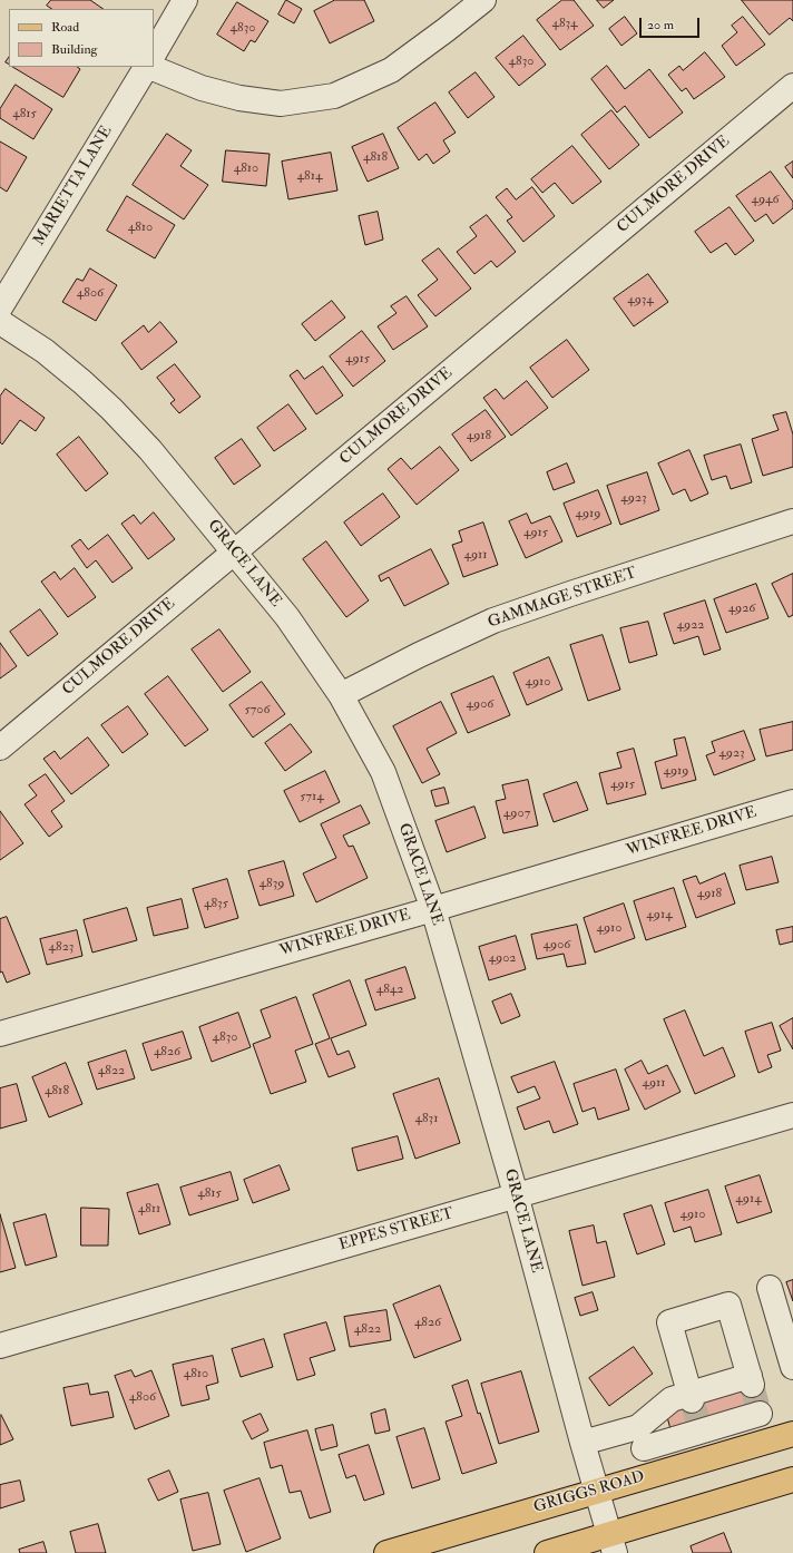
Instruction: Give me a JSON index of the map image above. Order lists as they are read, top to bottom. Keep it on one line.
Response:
{"streets":{"main road":["GRIGGS ROAD"],"street":["CULMORE DRIVE","MARIETTA LANE","GRACE LANE","GAMMAGE STREET","WINFREE DRIVE","EPPES STREET"]},"crossings":[["CULMORE DRIVE","GRACE LANE"],["GRACE LANE","GAMMAGE STREET"],["GRACE LANE","WINFREE DRIVE"],["GRACE LANE","EPPES STREET"],["GRACE LANE","GRIGGS ROAD"]],"house_numbers":["4834","4830","4830","4815","4818","4810","4814","4946","4810","4806","4934","4915","4918","4923","4919","4915","4911","4926","4922","4910","4906","5706","4923","4919","4915","5714","4907","4839","4918","4835","4914","4910","4906","4823","4902","4842","4830","4826","4822","4911","4818","4831","4815","4914","4811","4910","4826","4822","4810","4806"],"legend":["Road","Building"],"scale_bar":"20 m"}
